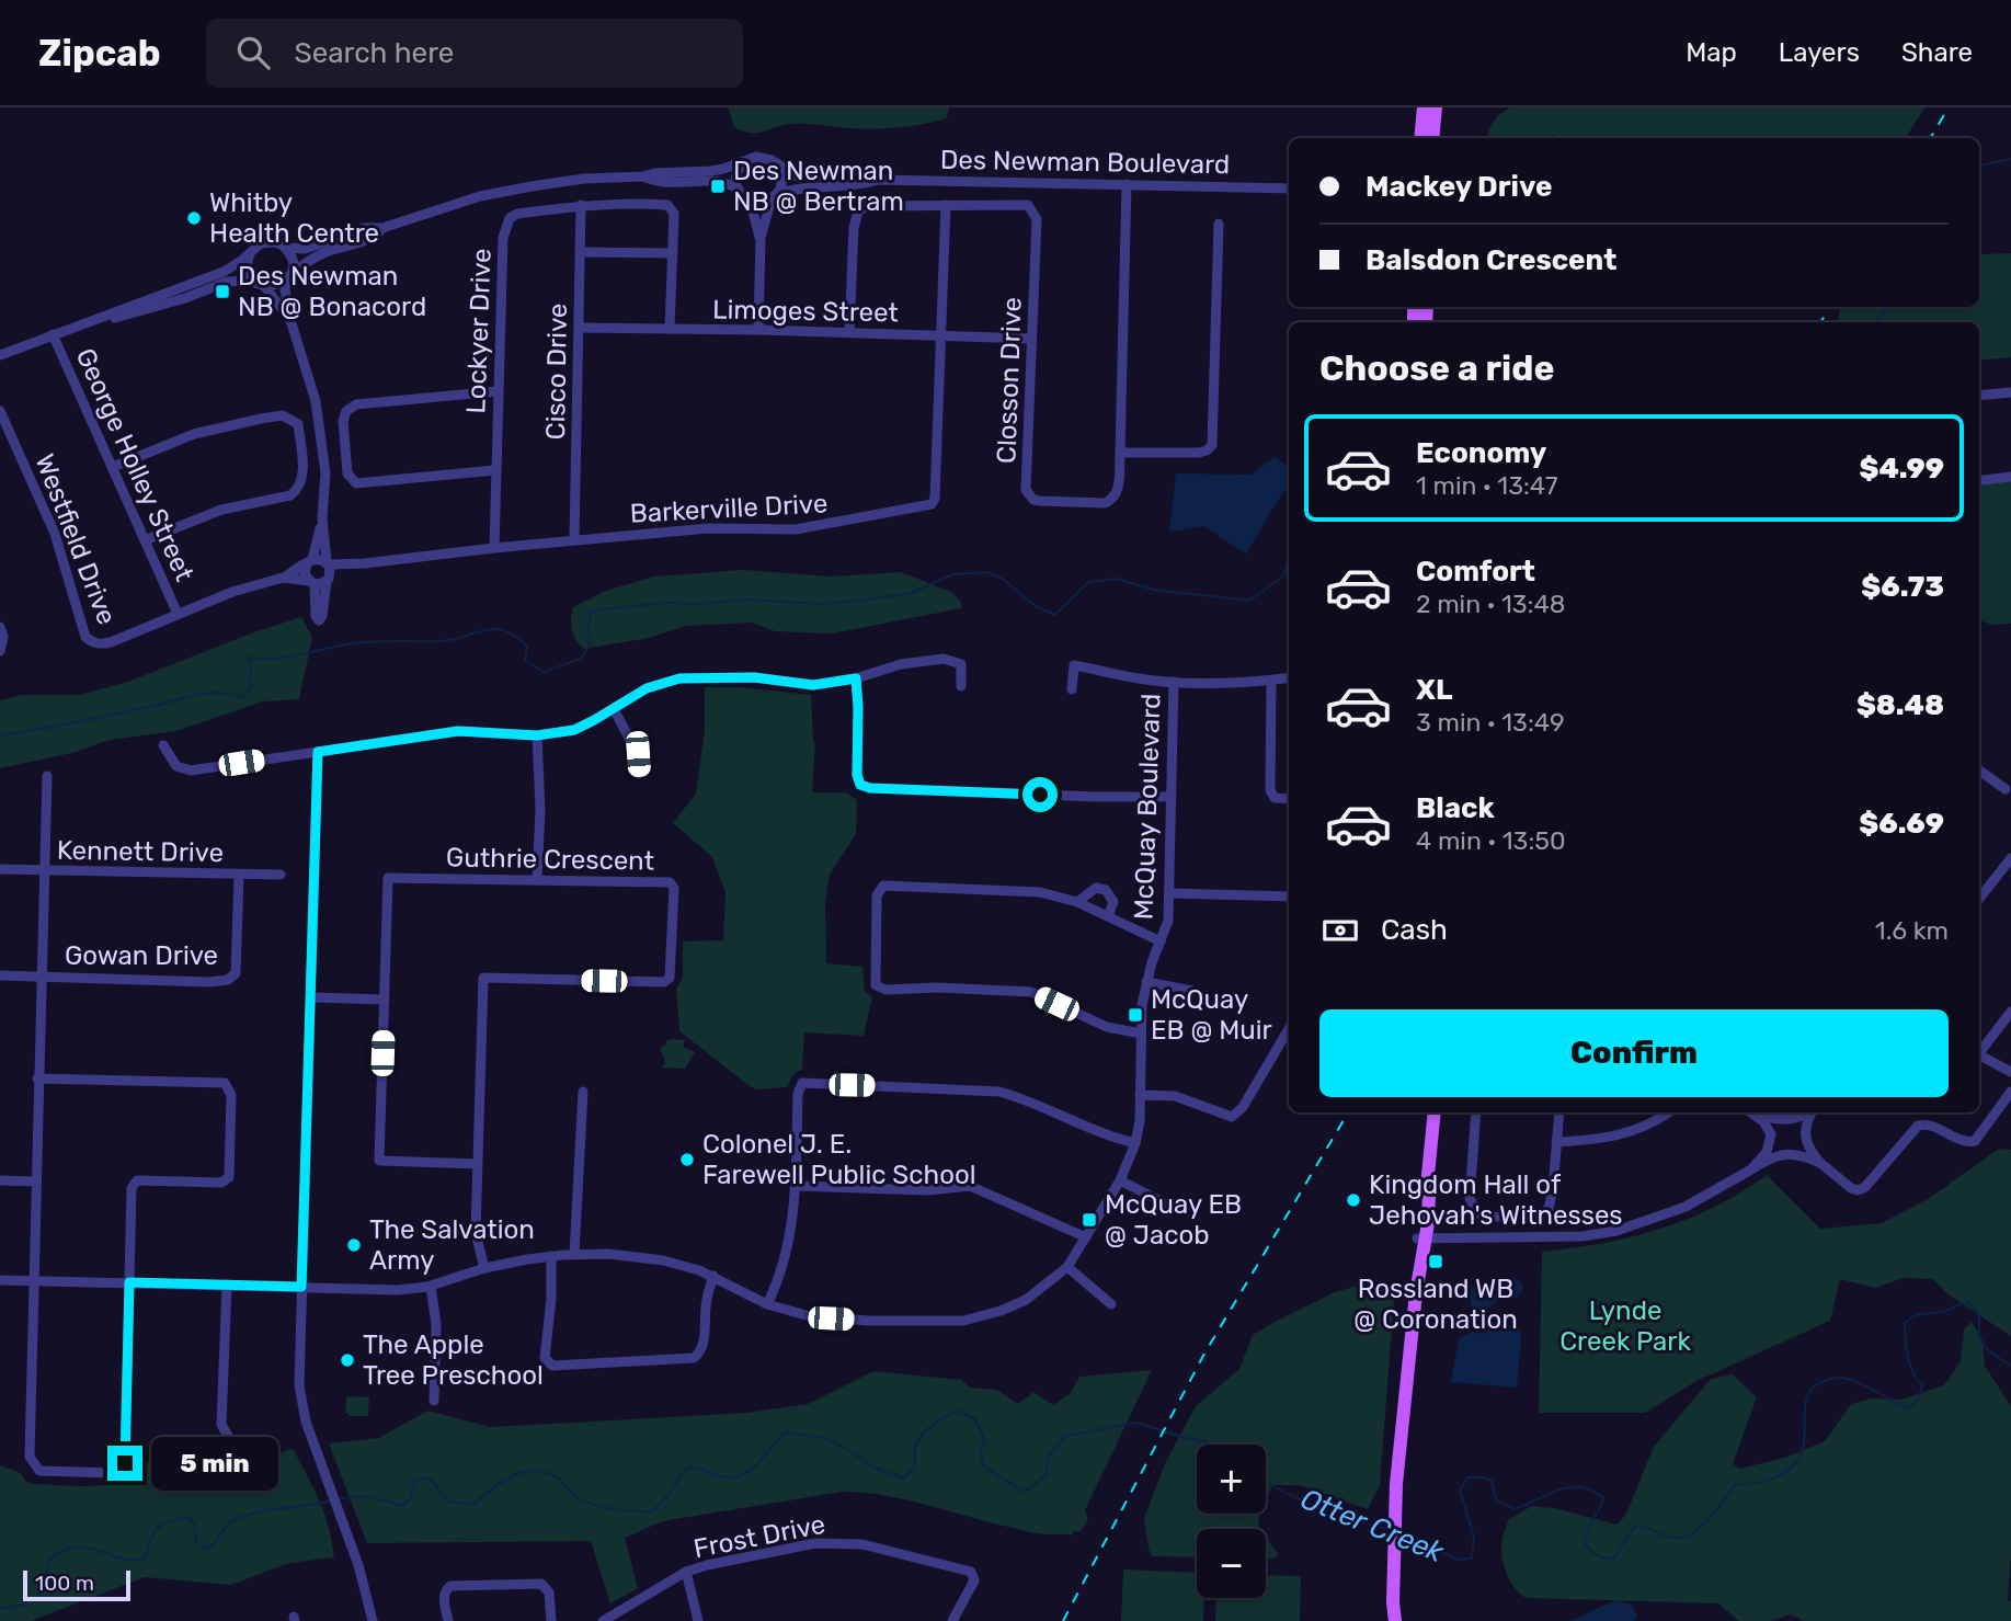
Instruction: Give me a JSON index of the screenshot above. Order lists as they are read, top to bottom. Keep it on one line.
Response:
{"streets":{"street":["Des Newman Boulevard","Limoges Street","Lockyer Drive","Cisco Drive","Closson Drive","George Holley Street","Barkerville Drive","Westfield Drive","McQuay Boulevard","Kennett Drive","Guthrie Crescent","Gowan Drive","Frost Drive"]},"crossings":[["Des Newman Boulevard","Closson Drive"],["Limoges Street","Lockyer Drive"],["Limoges Street","Cisco Drive"],["Limoges Street","Closson Drive"],["Limoges Street","Barkerville Drive"],["Lockyer Drive","Cisco Drive"],["Lockyer Drive","Barkerville Drive"],["Cisco Drive","Barkerville Drive"],["Closson Drive","Barkerville Drive"],["George Holley Street","Westfield Drive"],["Barkerville Drive","Westfield Drive"],["McQuay Boulevard","Guthrie Crescent"],["Kennett Drive","Gowan Drive"]],"water":["Otter Creek"],"parks":["Lynde Creek Park"],"places":{"transit":["Des Newman NB @ Bertram","Des Newman NB @ Bonacord","McQuay EB @ Muir","McQuay EB @ Jacob","Rossland WB @ Coronation"],"other":["Whitby Health Centre","Colonel J. E. Farewell Public School","Kingdom Hall of Jehovah's Witnesses","The Salvation Army","The Apple Tree Preschool"]},"scale_bar":"100 m","page":{"header":"Zipcab","search":"Search here","nav":["Map","Layers","Share"],"banner":["Mackey Drive","Balsdon Crescent"],"heading":"Choose a ride","list":[{"name":"Economy","note":"1 min · 13:47","value":"$4.99"},{"name":"Comfort","note":"2 min · 13:48","value":"$6.73"},{"name":"XL","note":"3 min · 13:49","value":"$8.48"},{"name":"Black","note":"4 min · 13:50","value":"$6.69"}],"pay":["Cash","1.6 km"],"buttons":"Confirm","bubble":"5 min","map_buttons":["+","−"],"scale":"100 m"}}
